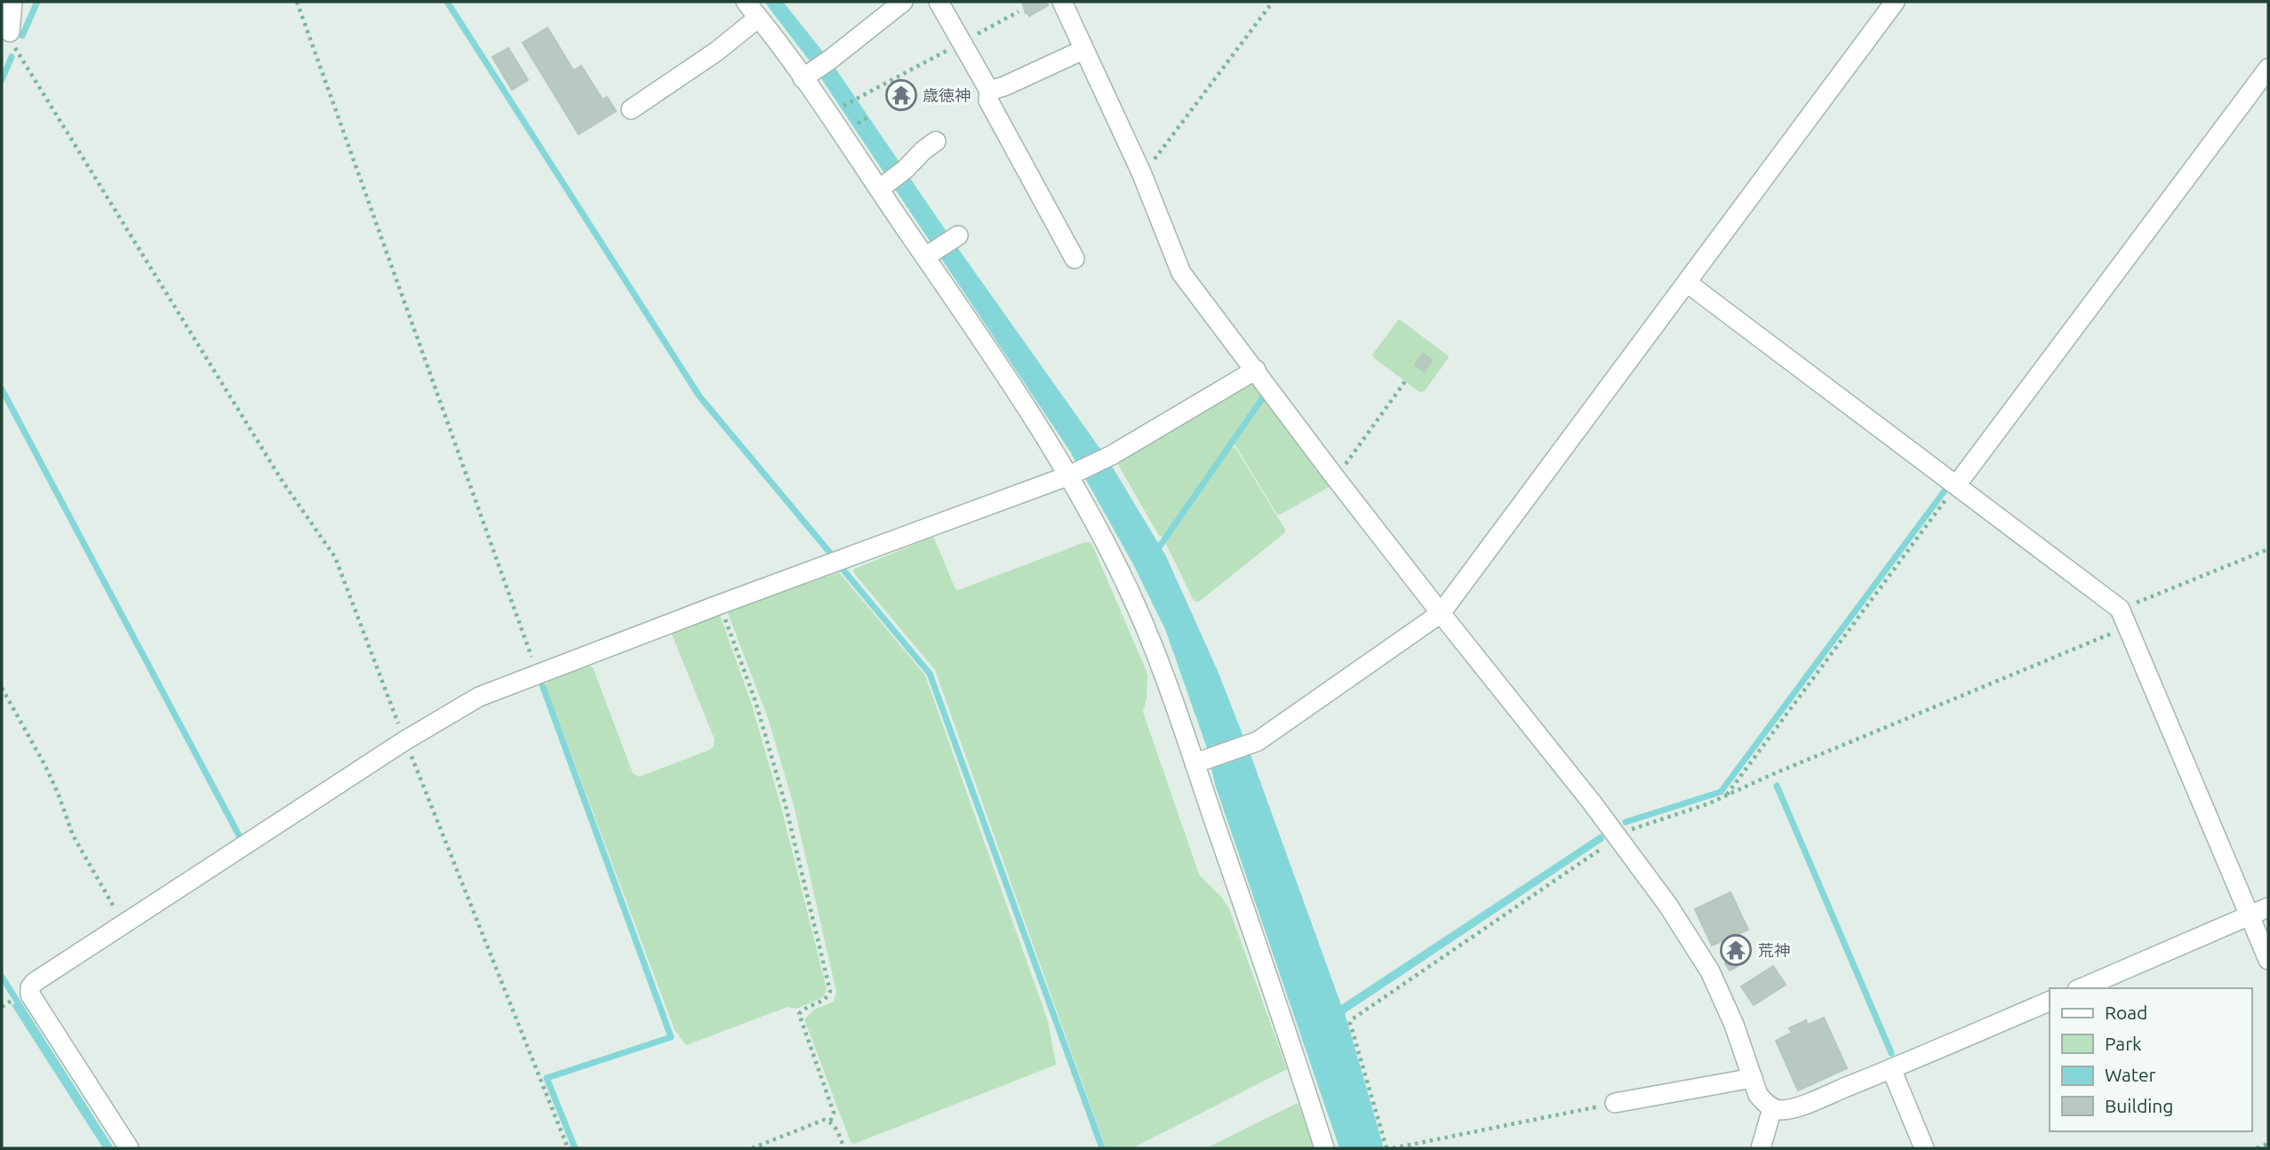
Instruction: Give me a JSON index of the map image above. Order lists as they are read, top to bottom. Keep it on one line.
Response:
{"places":{"temple":["歳徳神","荒神"]},"legend":["Road","Park","Water","Building"]}
